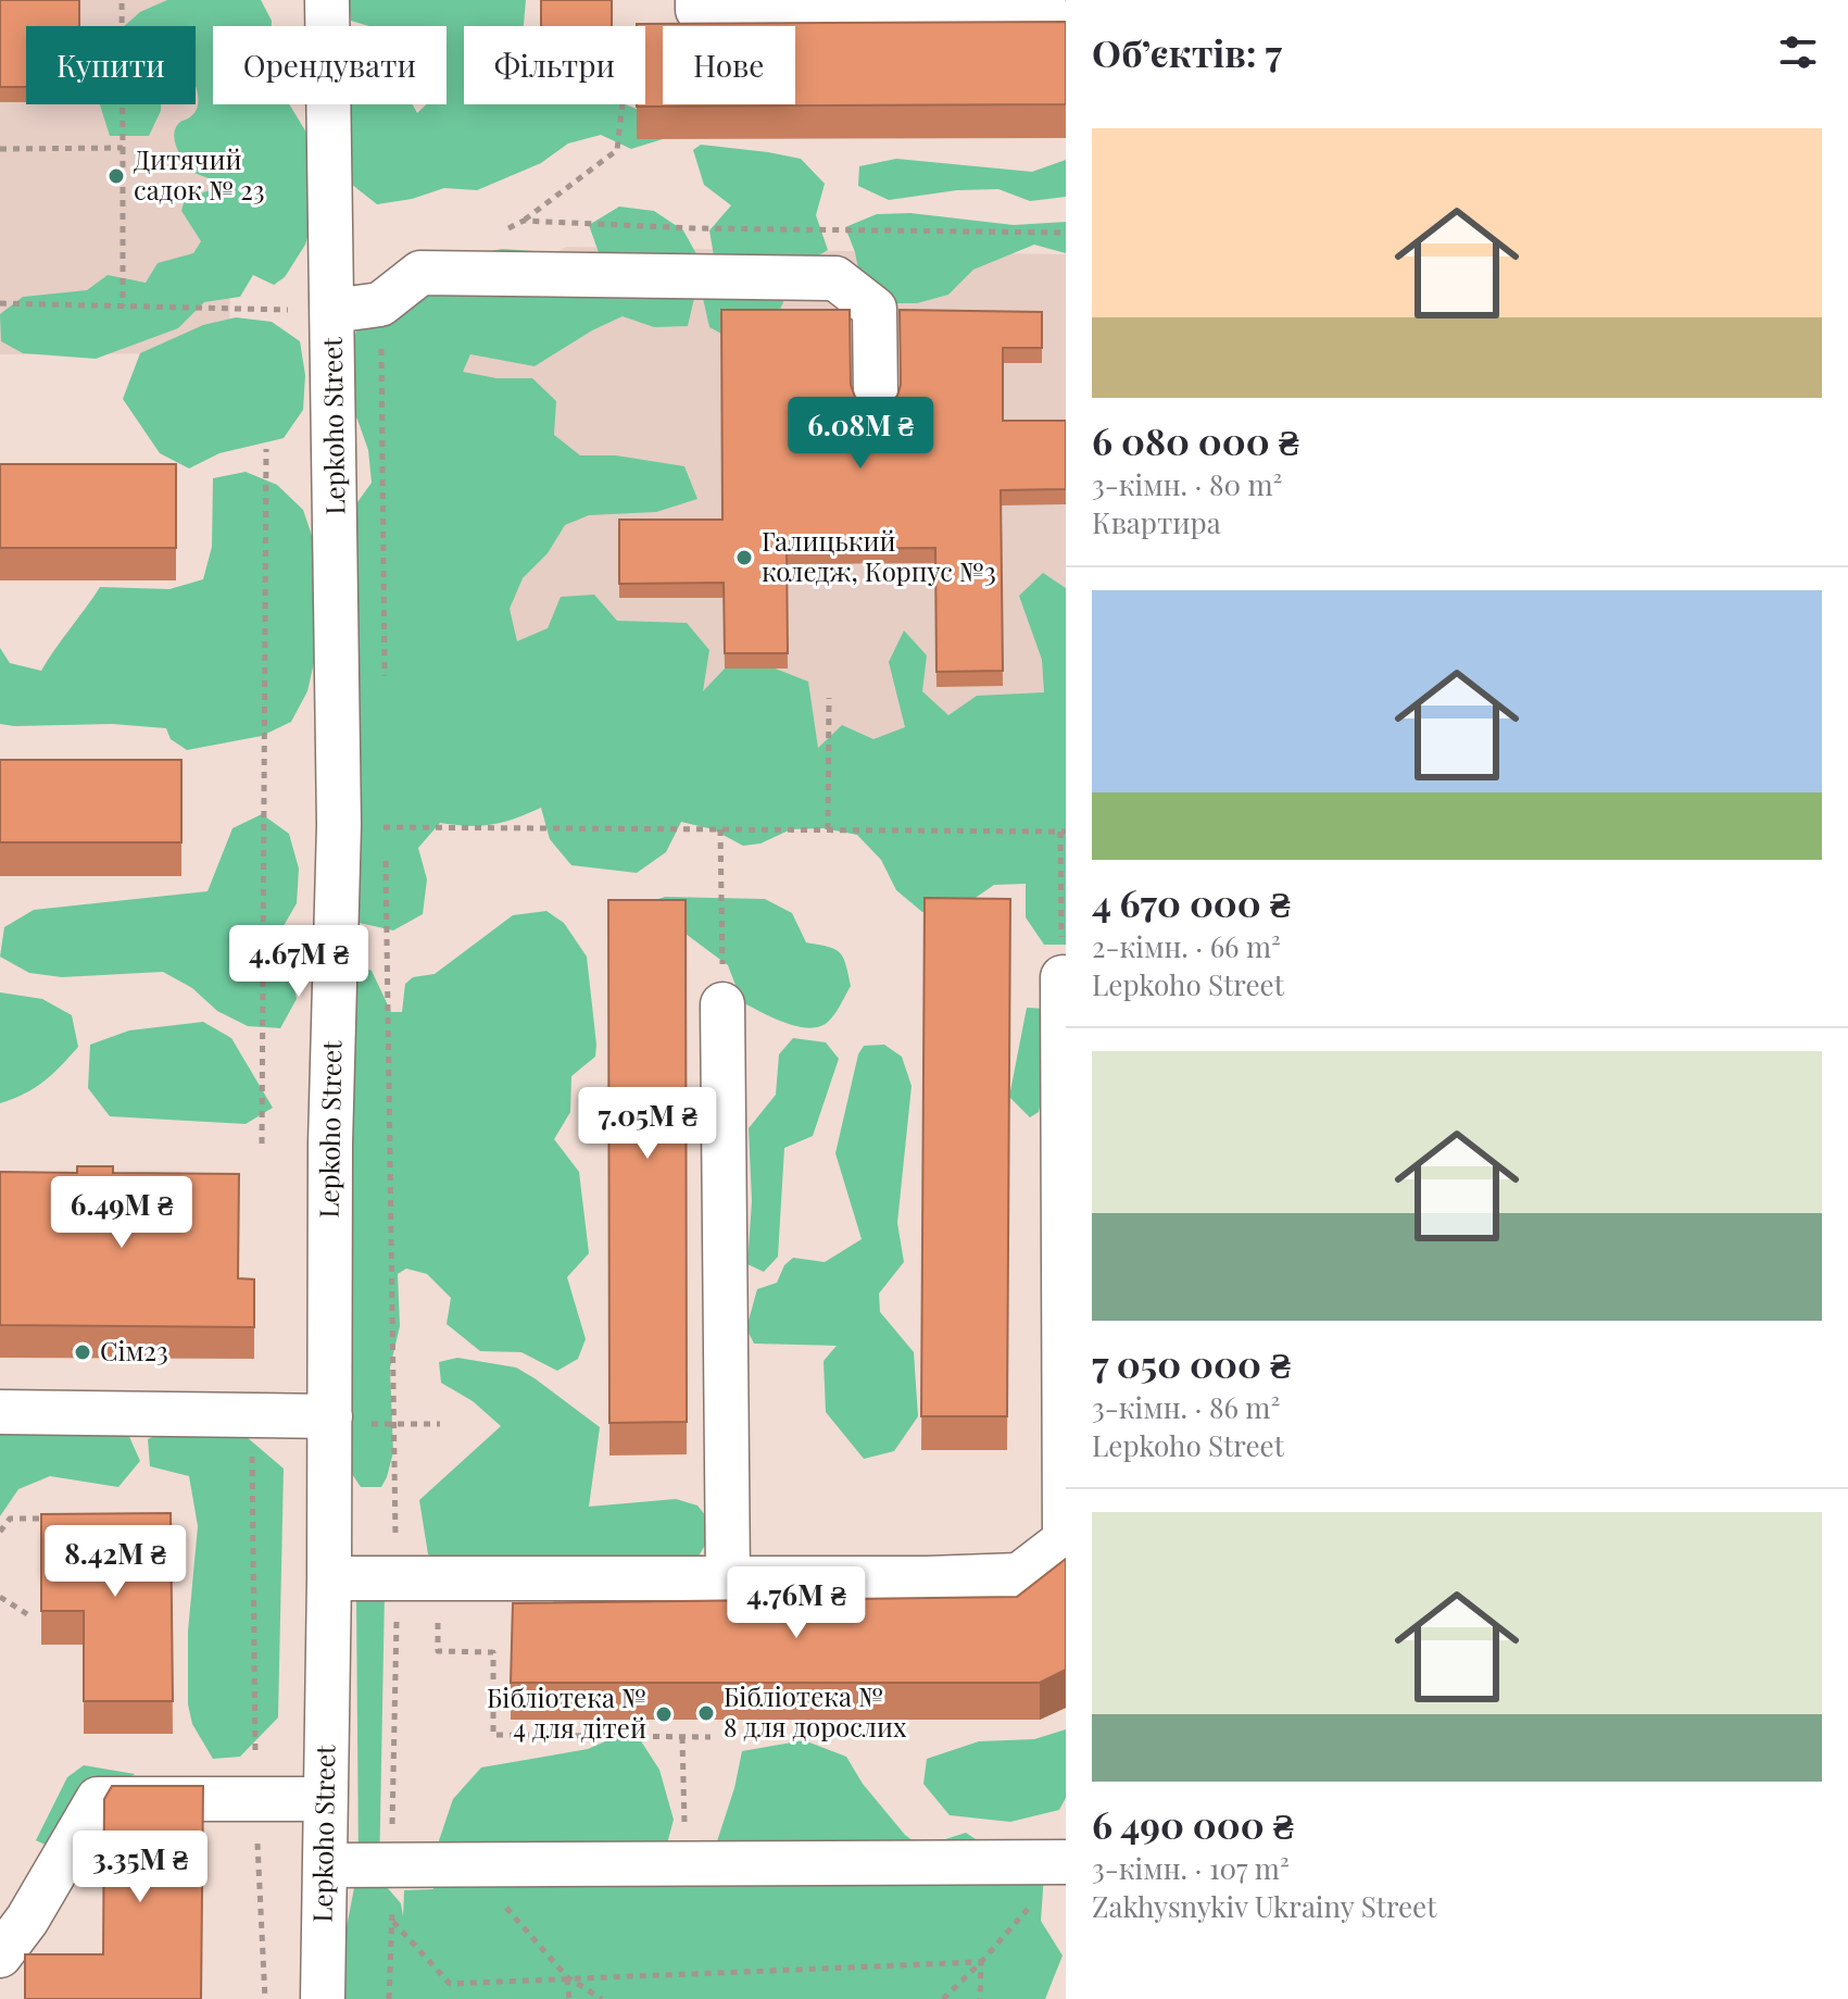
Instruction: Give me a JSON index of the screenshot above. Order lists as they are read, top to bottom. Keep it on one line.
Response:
{"streets":{"street":["Lepkoho Street"]},"places":["Дитячий садок № 23","Галицький коледж, Корпус №3","Сім23","Бібліотека № 8 для дорослих","Бібліотека № 4 для дітей"],"page":{"heading":"Об’єктів: 7","chip":["Купити","Орендувати","Фільтри","Нове"],"list":[{"name":"6 080 000 ₴","note":"3-кімн. · 80 m² · Квартира"},{"name":"4 670 000 ₴","note":"2-кімн. · 66 m² · Lepkoho Street"},{"name":"7 050 000 ₴","note":"3-кімн. · 86 m² · Lepkoho Street"},{"name":"6 490 000 ₴","note":"3-кімн. · 107 m² · Zakhysnykiv Ukrainy Street"}],"price":["6.08M ₴","4.67M ₴","7.05M ₴","6.49M ₴","8.42M ₴","4.76M ₴","3.35M ₴"]}}
